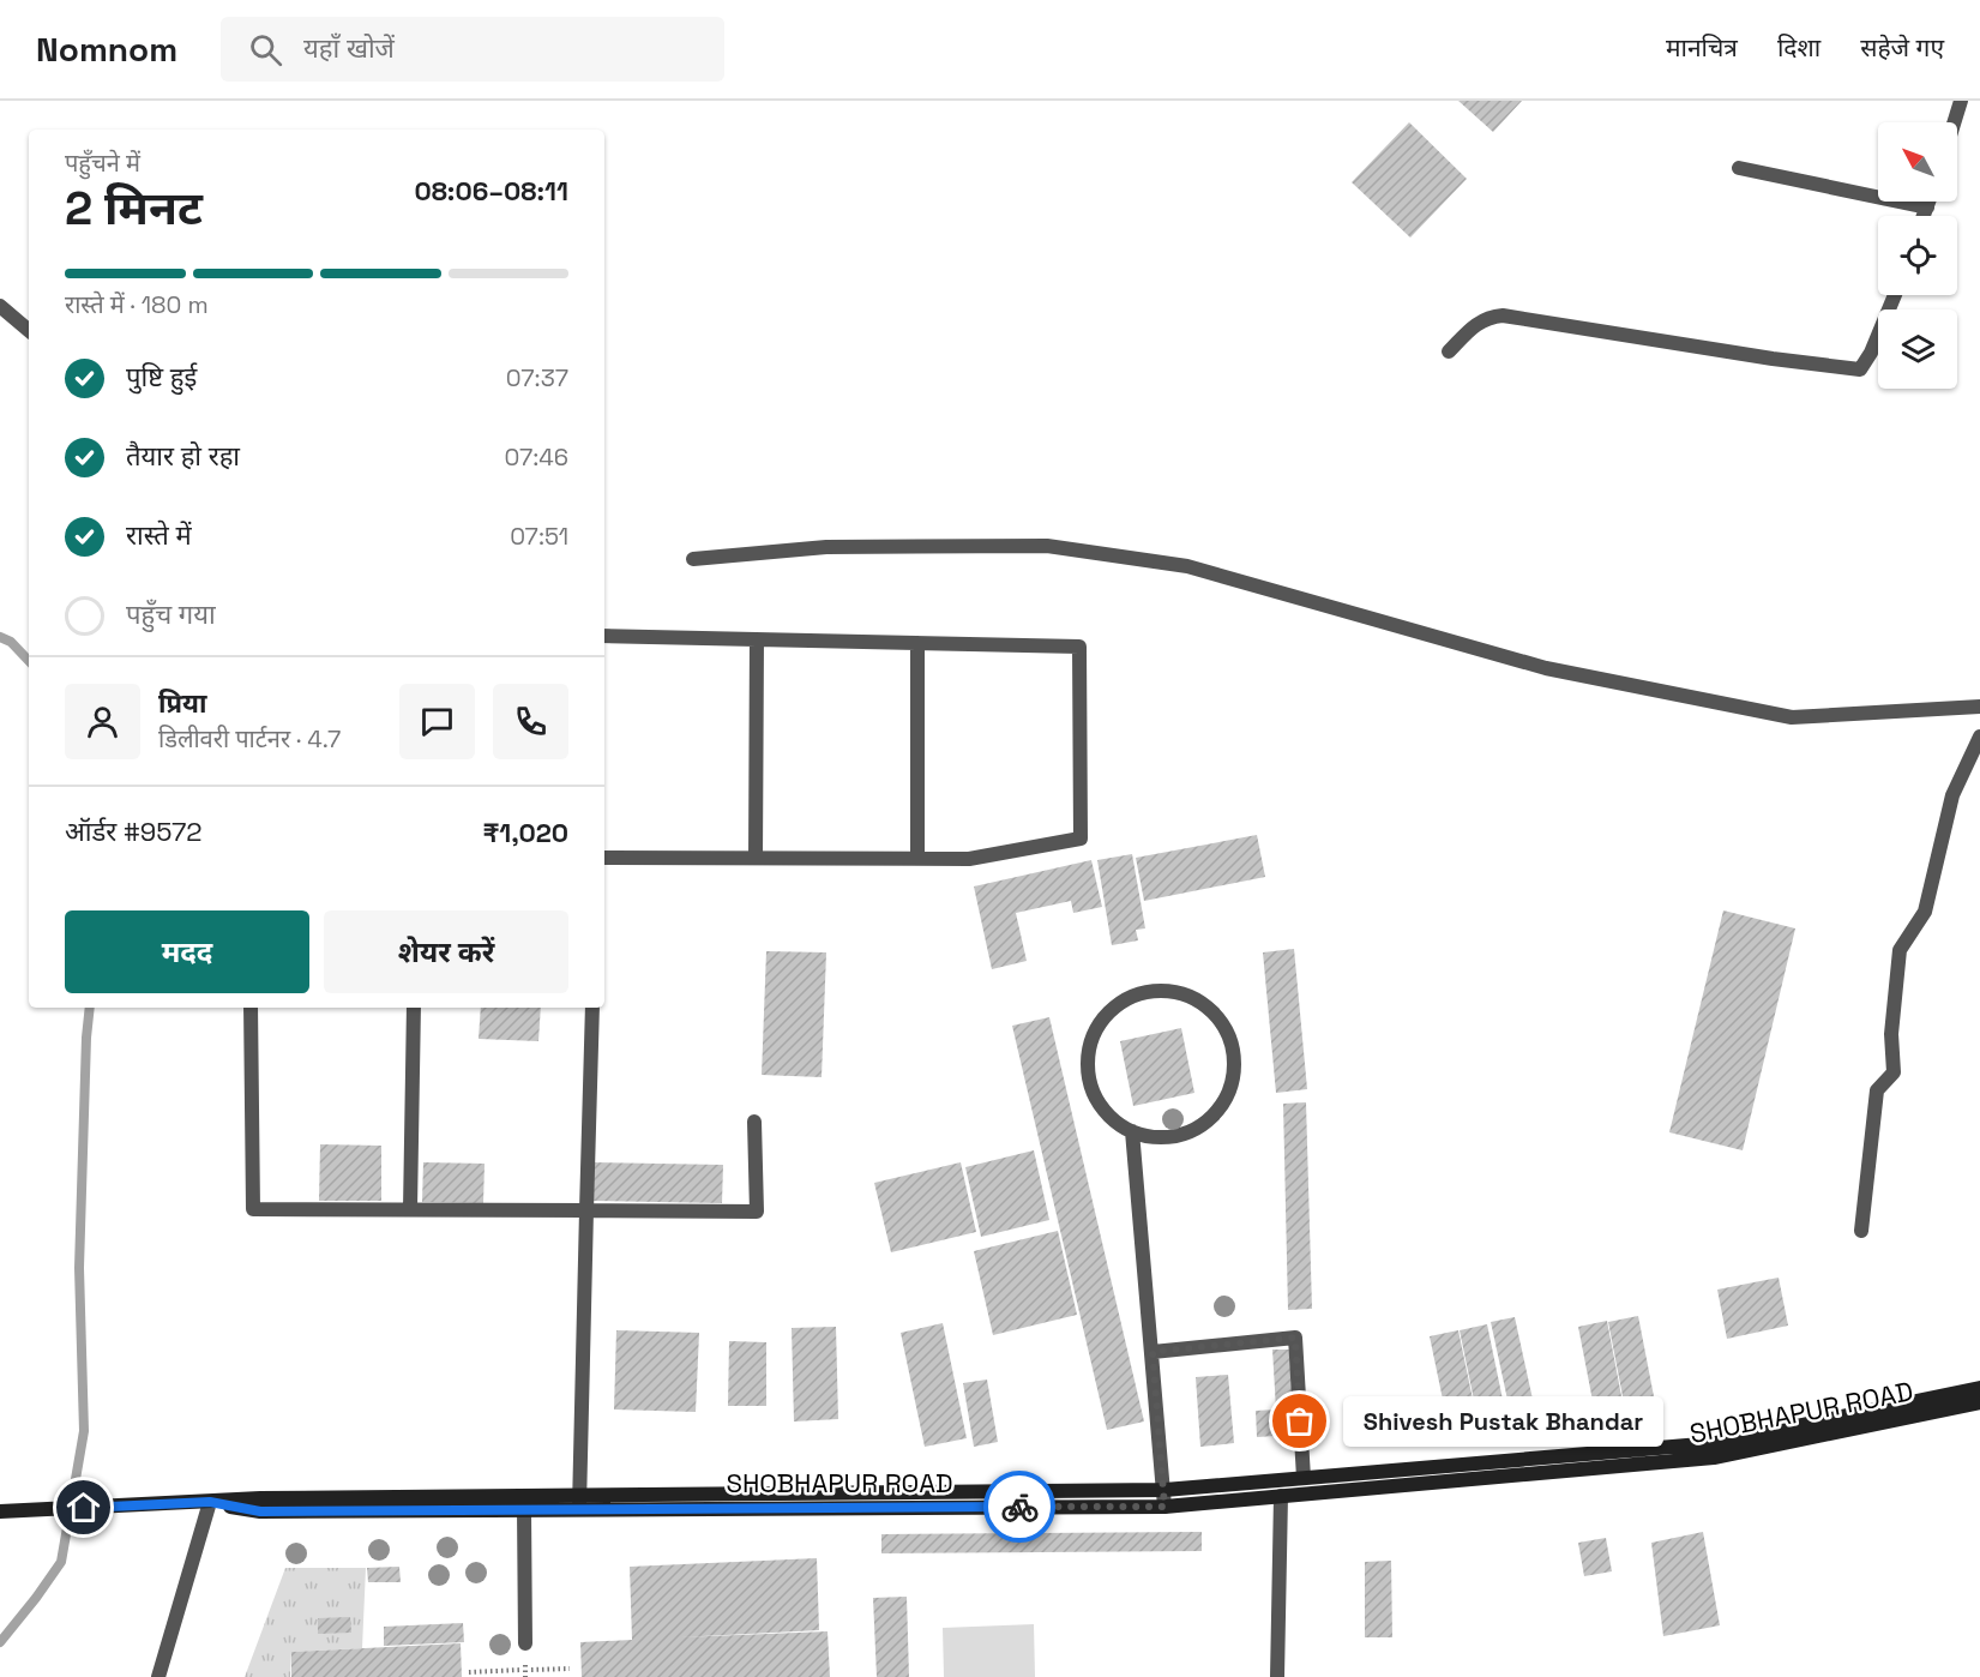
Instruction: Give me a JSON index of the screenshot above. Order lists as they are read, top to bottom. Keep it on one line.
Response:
{"streets":{"main road":["SHOBHAPUR ROAD"]},"places":["Shivesh Pustak Bhandar"],"north":"top left","page":{"header":"Nomnom","search":"यहाँ खोजें","nav":["मानचित्र","दिशा","सहेजे गए"],"heading":["2 मिनट","पहुँचने में","08:06–08:11"],"panel":["प्रिया","डिलीवरी पार्टनर · 4.7","ऑर्डर #9572","₹1,020"],"bar":"रास्ते में · 180 m","list":[["पुष्टि हुई","07:37"],["तैयार हो रहा","07:46"],["रास्ते में","07:51"],"पहुँच गया"],"buttons":["मदद","शेयर करें"],"bubble":"Shivesh Pustak Bhandar"}}
